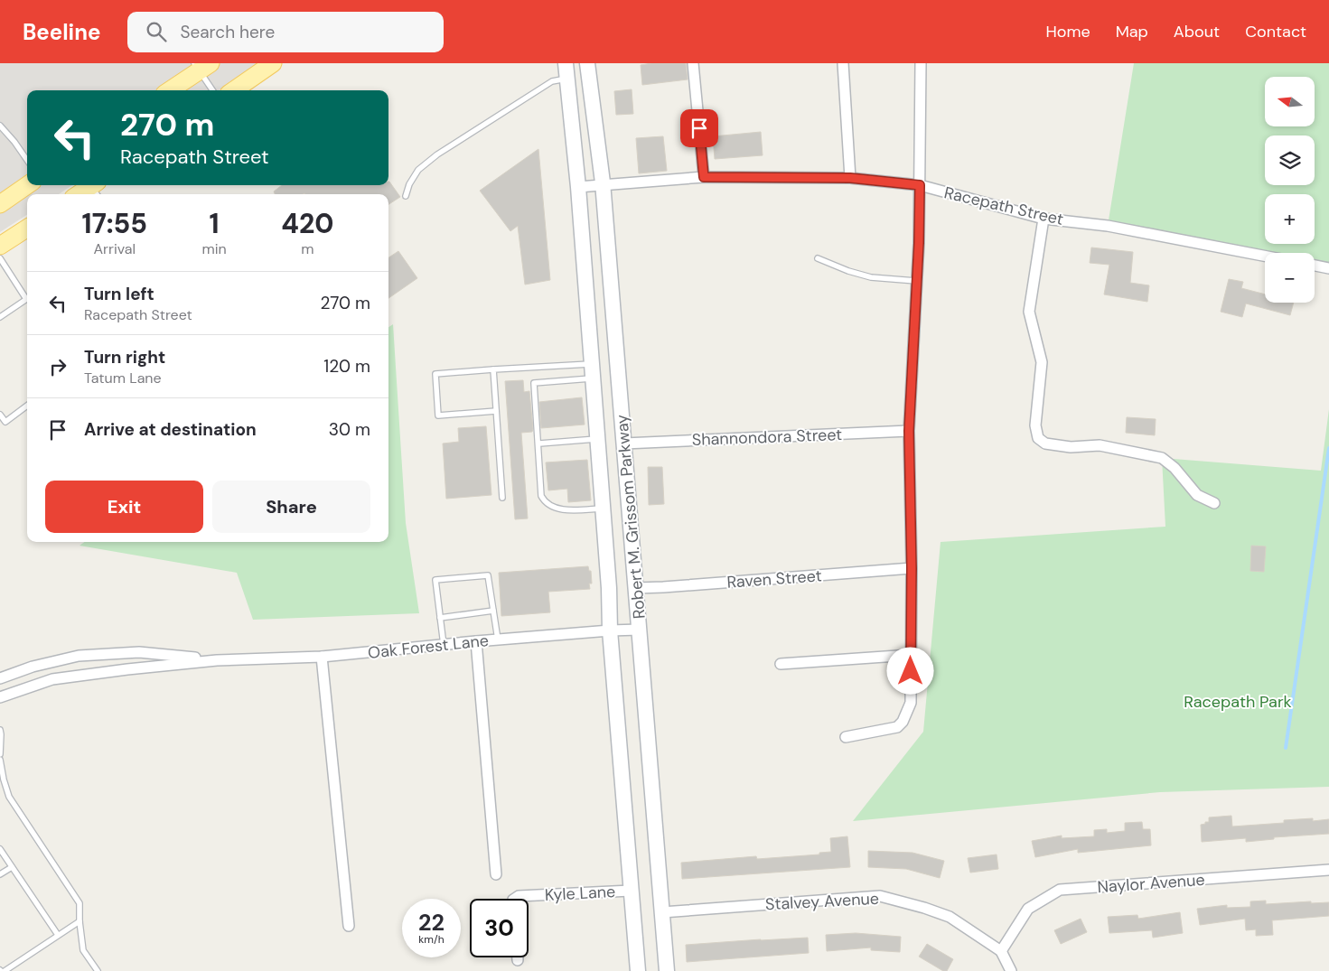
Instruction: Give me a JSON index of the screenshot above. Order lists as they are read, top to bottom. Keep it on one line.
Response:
{"streets":{"main road":["Robert M. Grissom Parkway"],"street":["Racepath Street","Shannondora Street","Raven Street","Oak Forest Lane","Naylor Avenue","Kyle Lane","Stalvey Avenue"]},"crossings":[["Racepath Street","Robert M. Grissom Parkway"],["Shannondora Street","Robert M. Grissom Parkway"],["Robert M. Grissom Parkway","Raven Street"],["Robert M. Grissom Parkway","Oak Forest Lane"],["Robert M. Grissom Parkway","Kyle Lane"],["Robert M. Grissom Parkway","Stalvey Avenue"],["Naylor Avenue","Stalvey Avenue"]],"parks":["Racepath Park"],"north":"left","page":{"header":"Beeline","search":"Search here","nav":["Home","Map","About","Contact"],"map_buttons":["+","−"],"turn":["270 m","Racepath Street"],"eta":["17:55","Arrival","1","min","420","m"],"list":[{"name":"Turn left","note":"Racepath Street","value":"270 m"},{"name":"Turn right","note":"Tatum Lane","value":"120 m"},{"name":"Arrive at destination","value":"30 m"}],"buttons":["Exit","Share"],"speed":"22 km/h","limit":"30"}}
